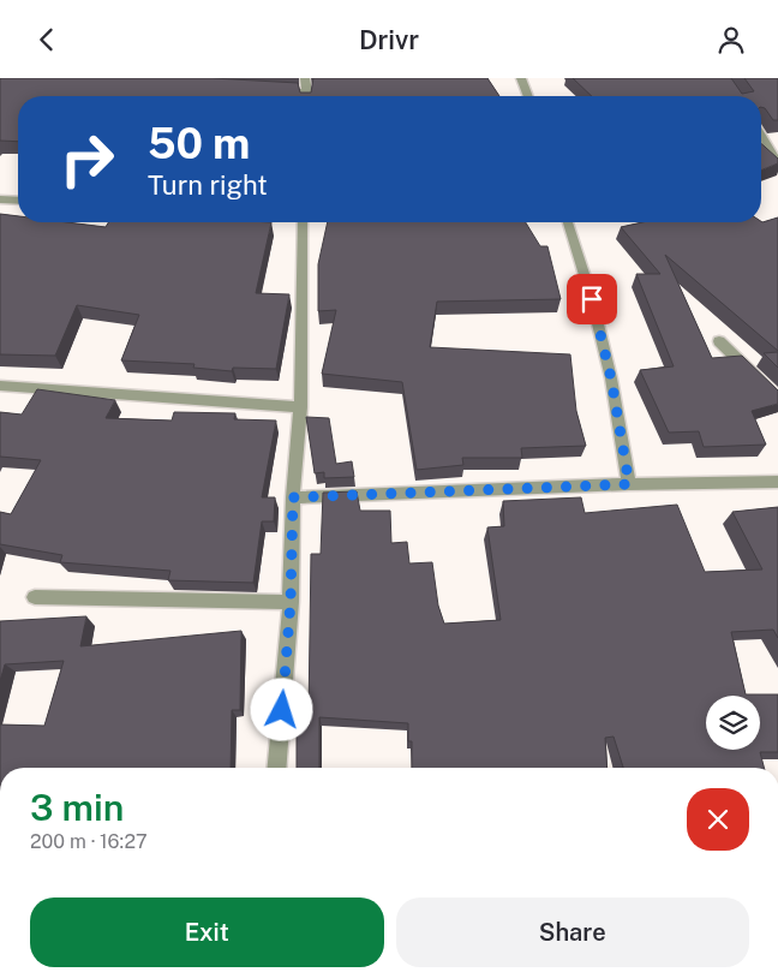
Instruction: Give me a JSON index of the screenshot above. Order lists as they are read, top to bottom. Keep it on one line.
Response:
{"page":{"header":"Drivr","turn":["50 m","Turn right"],"heading":["3 min","200 m · 16:27"],"buttons":["Exit","Share"]}}
